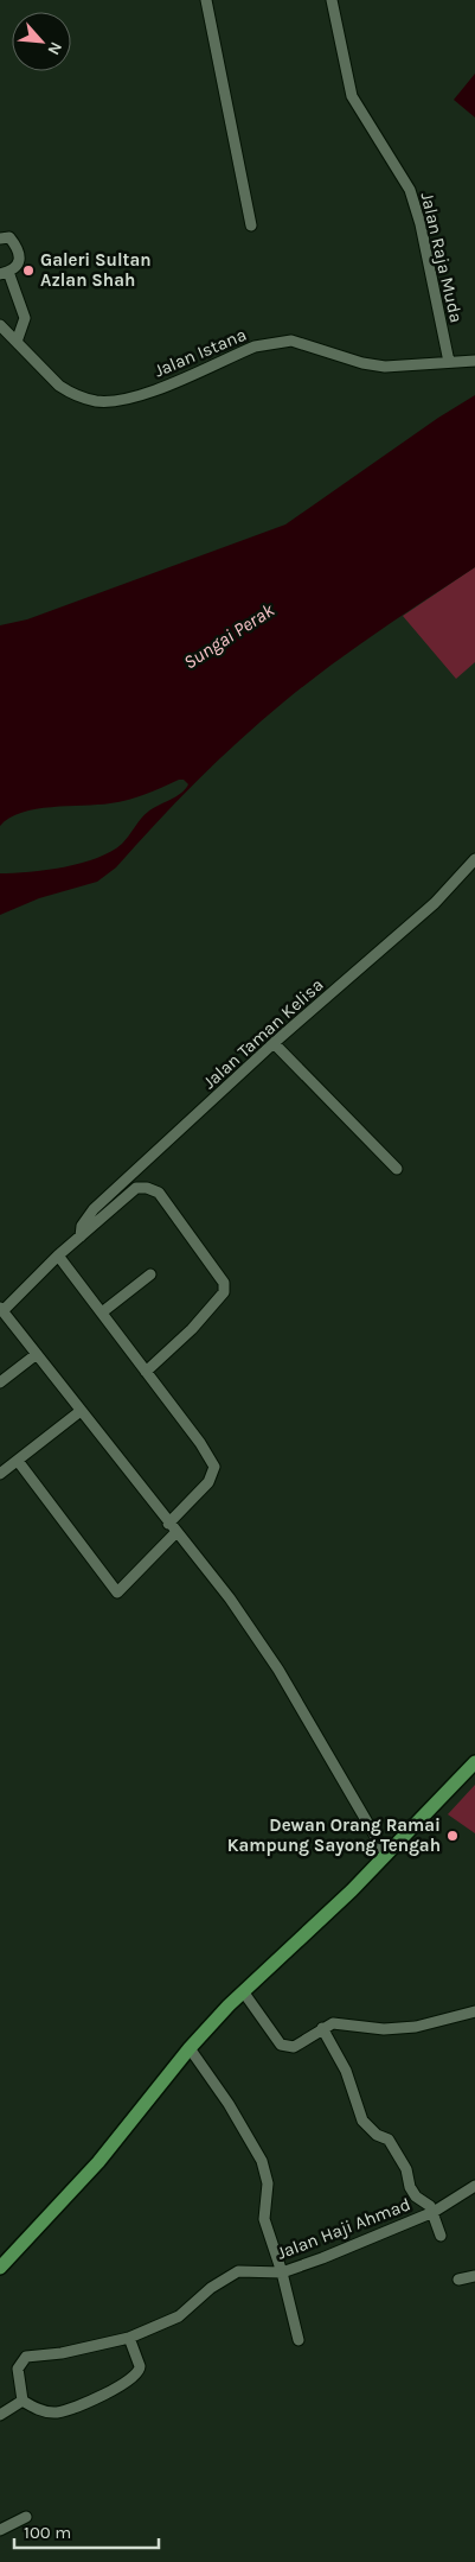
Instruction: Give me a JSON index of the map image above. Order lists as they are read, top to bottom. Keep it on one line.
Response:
{"streets":{"street":["Jalan Raja Muda","Jalan Istana","Jalan Taman Kelisa","Jalan Haji Ahmad"]},"crossings":[["Jalan Raja Muda","Jalan Istana"]],"water":["Sungai Perak"],"places":["Galeri Sultan Azlan Shah","Dewan Orang Ramai Kampung Sayong Tengah"],"scale_bar":"100 m","north":"bottom right"}
